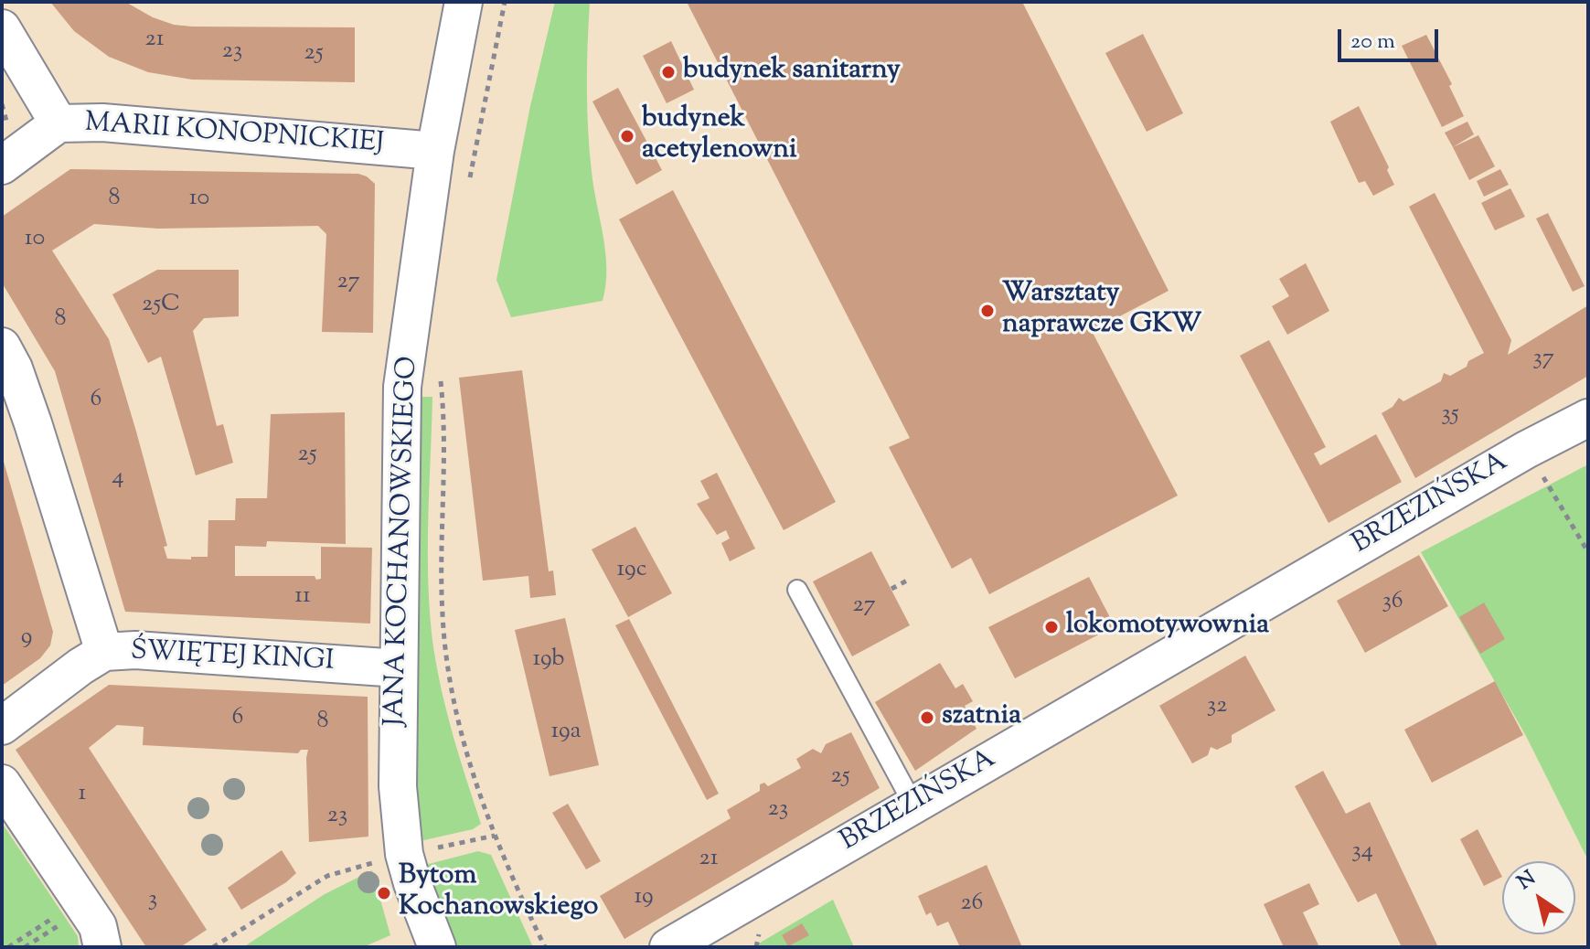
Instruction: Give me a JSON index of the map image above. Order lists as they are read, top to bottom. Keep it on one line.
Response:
{"streets":{"street":["MARII KONOPNICKIEJ","BRZEZIŃSKA","JANA KOCHANOWSKIEGO","ŚWIĘTEJ KINGI"]},"crossings":[["MARII KONOPNICKIEJ","JANA KOCHANOWSKIEGO"],["JANA KOCHANOWSKIEGO","ŚWIĘTEJ KINGI"]],"places":["budynek sanitarny","budynek acetylenowni","Warsztaty naprawcze GKW","lokomotywownia","szatnia","Bytom Kochanowskiego"],"house_numbers":["21","23","25","8","10","10","27","25C","8","37","6","35","25","4","19c","11","36","27","9","19b","32","6","8","19a","25","1","23","23","34","21","19","3","26"],"scale_bar":"20 m","north":"top left"}
